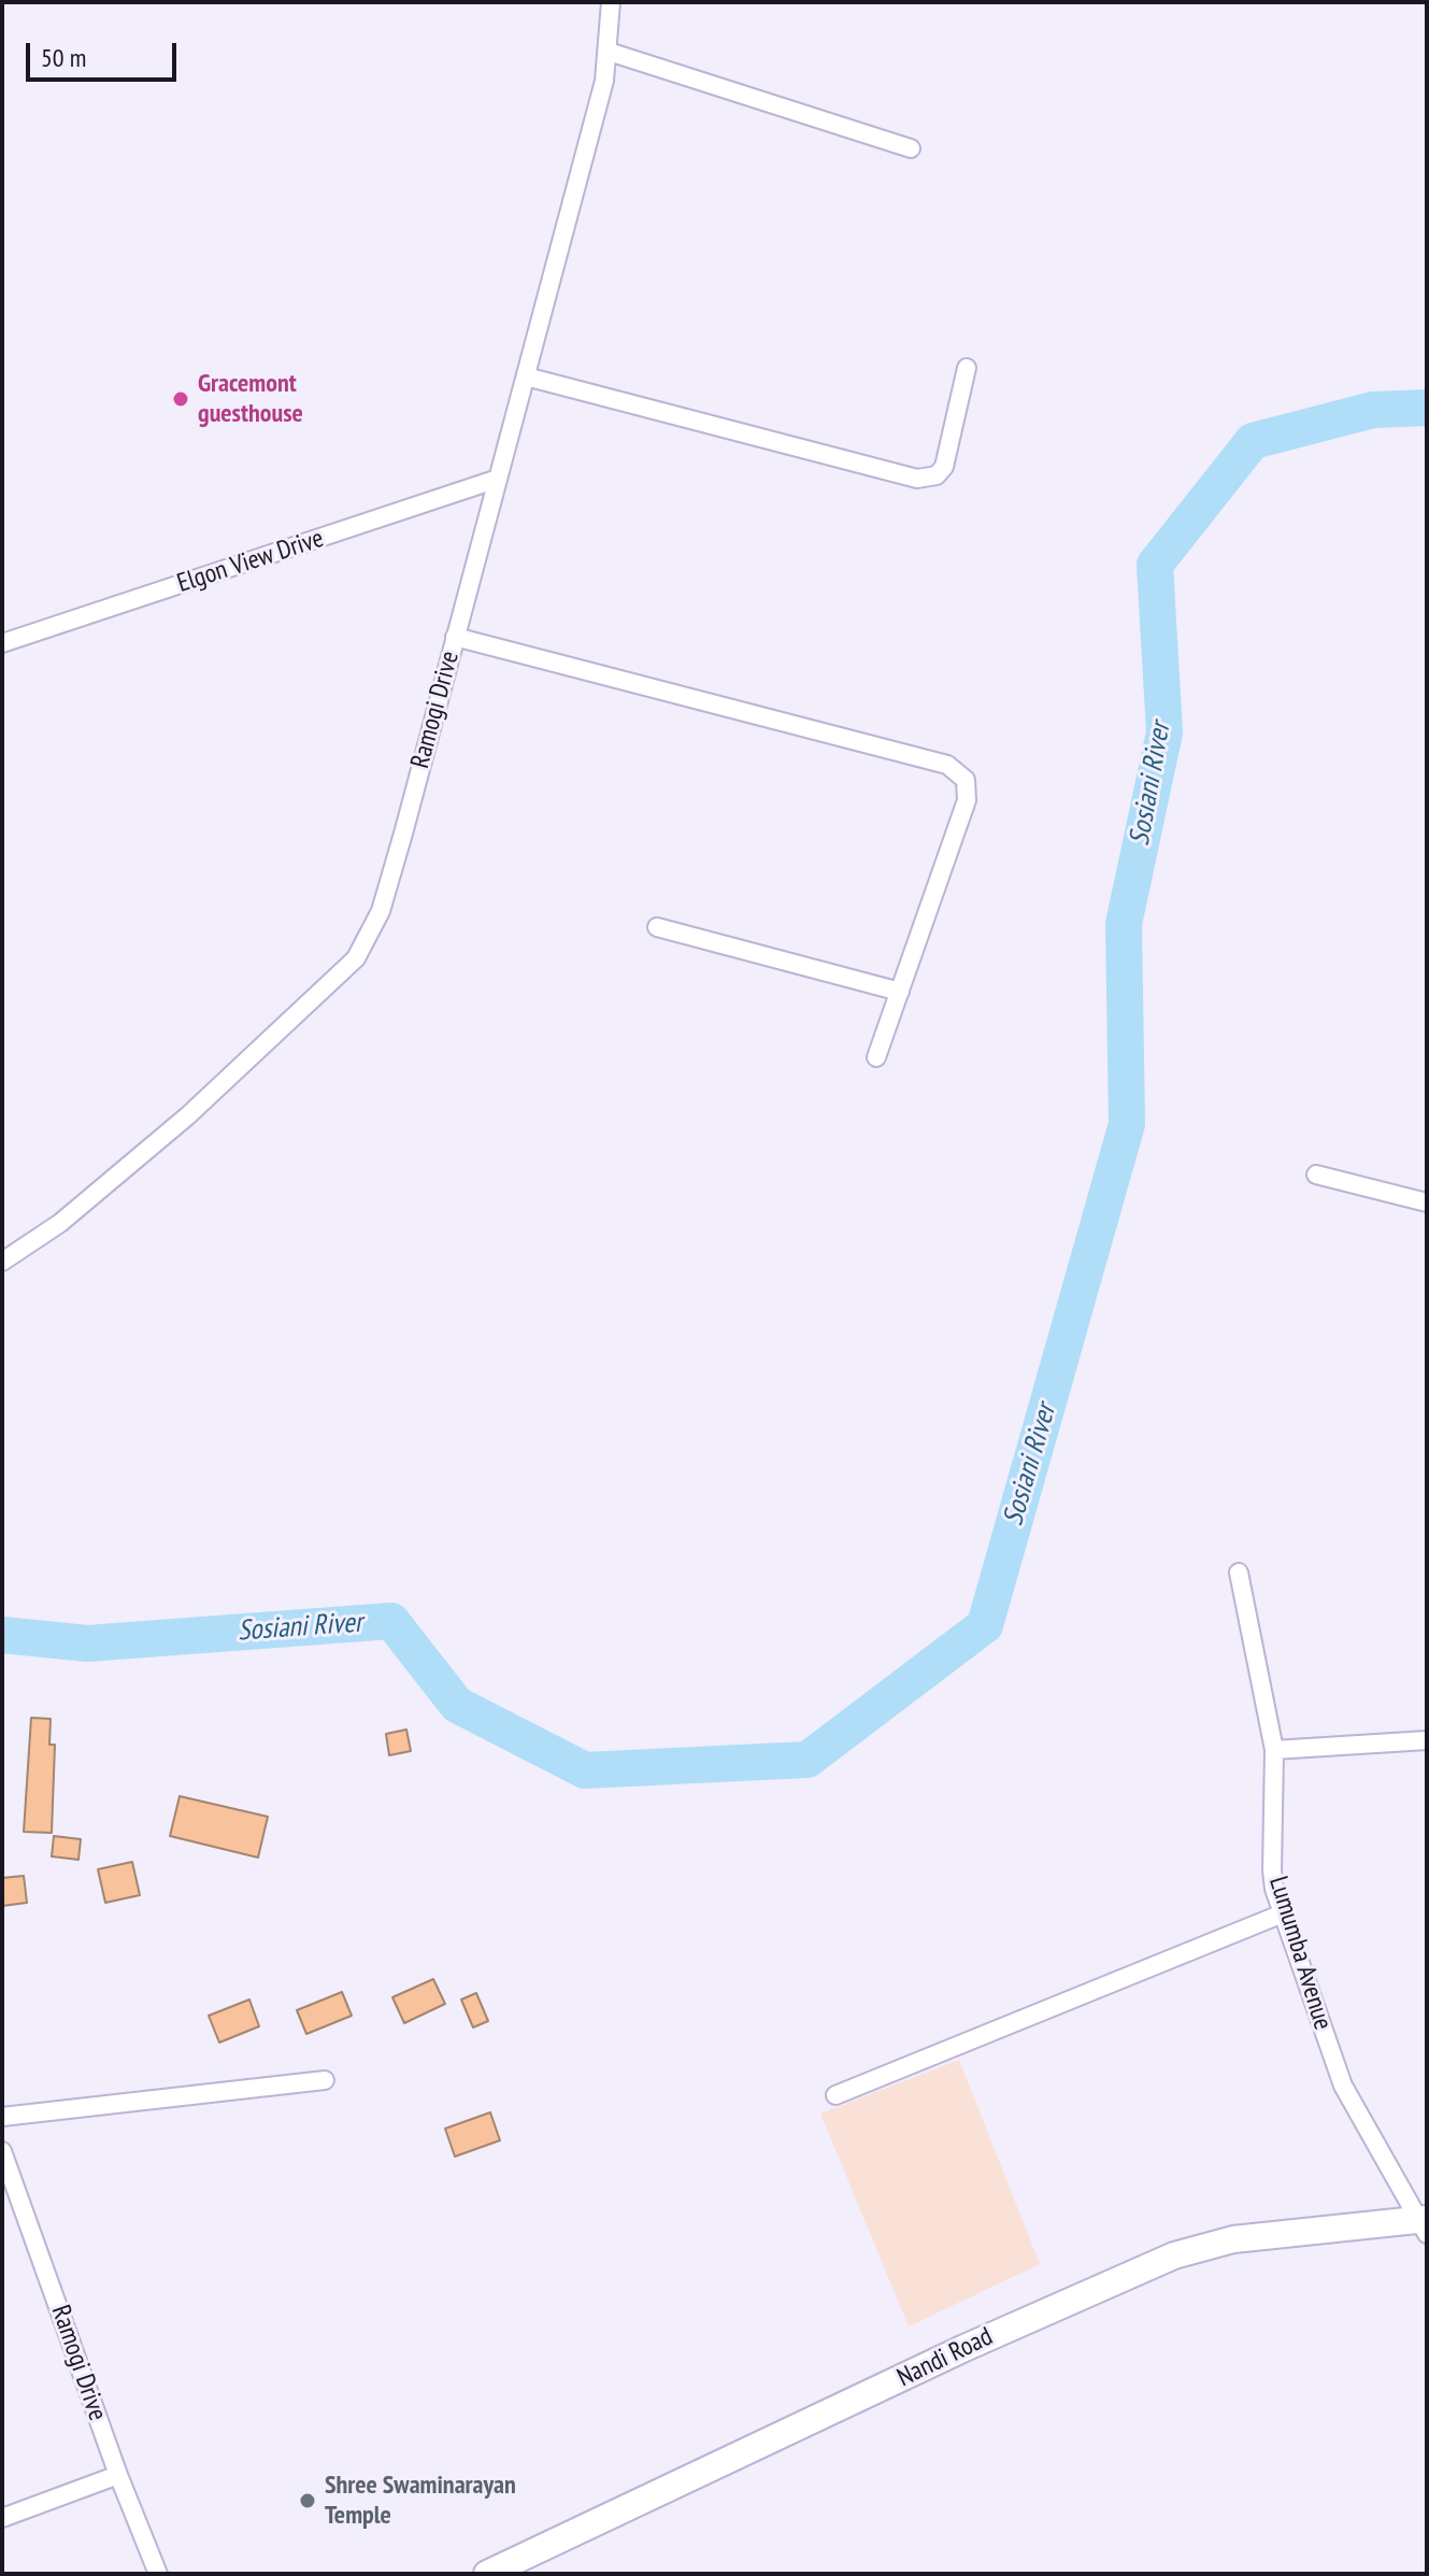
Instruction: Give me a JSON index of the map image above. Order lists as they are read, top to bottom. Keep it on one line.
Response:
{"streets":{"street":["Elgon View Drive","Ramogi Drive","Lumumba Avenue","Nandi Road"]},"crossings":[["Elgon View Drive","Ramogi Drive"],["Lumumba Avenue","Nandi Road"]],"water":["Sosiani River"],"places":["Gracemont guesthouse","Shree Swaminarayan Temple"],"scale_bar":"50 m"}
